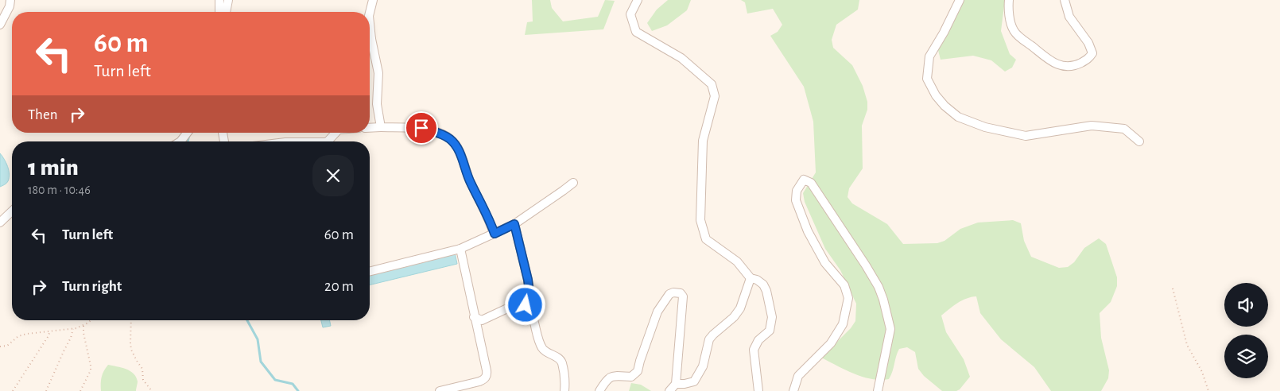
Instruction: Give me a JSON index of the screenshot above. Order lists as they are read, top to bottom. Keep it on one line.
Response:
{"page":{"turn":["60 m","Turn left"],"then":"Then","heading":["1 min","180 m · 10:46"],"list":[{"name":"Turn left","value":"60 m"},{"name":"Turn right","value":"20 m"}]}}
